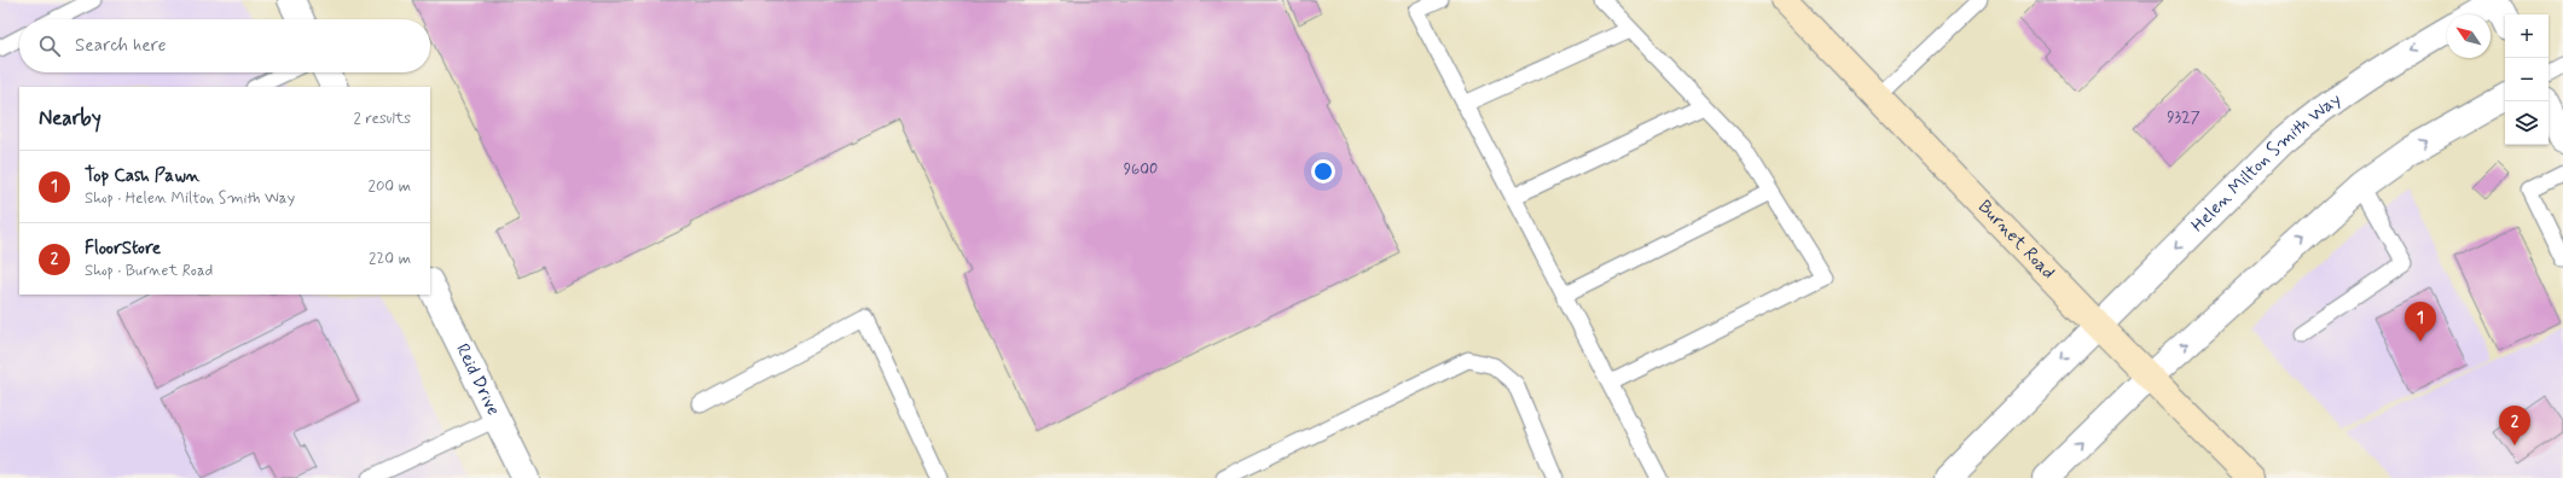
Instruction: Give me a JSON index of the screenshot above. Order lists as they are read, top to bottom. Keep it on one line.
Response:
{"streets":{"main road":["Burnet Road"],"street":["Helen Milton Smith Way","Reid Drive"]},"crossings":[["Helen Milton Smith Way","Burnet Road"]],"house_numbers":["9327","9600"],"north":"top left","page":{"map_buttons":["+","−"],"search":"Search here","heading":["Nearby","2 results"],"list":[{"mark":"1","name":"Top Cash Pawn","note":"Shop · Helen Milton Smith Way","value":"200 m"},{"mark":"2","name":"FloorStore","note":"Shop · Burnet Road","value":"220 m"}],"pins":["1","2"]}}
